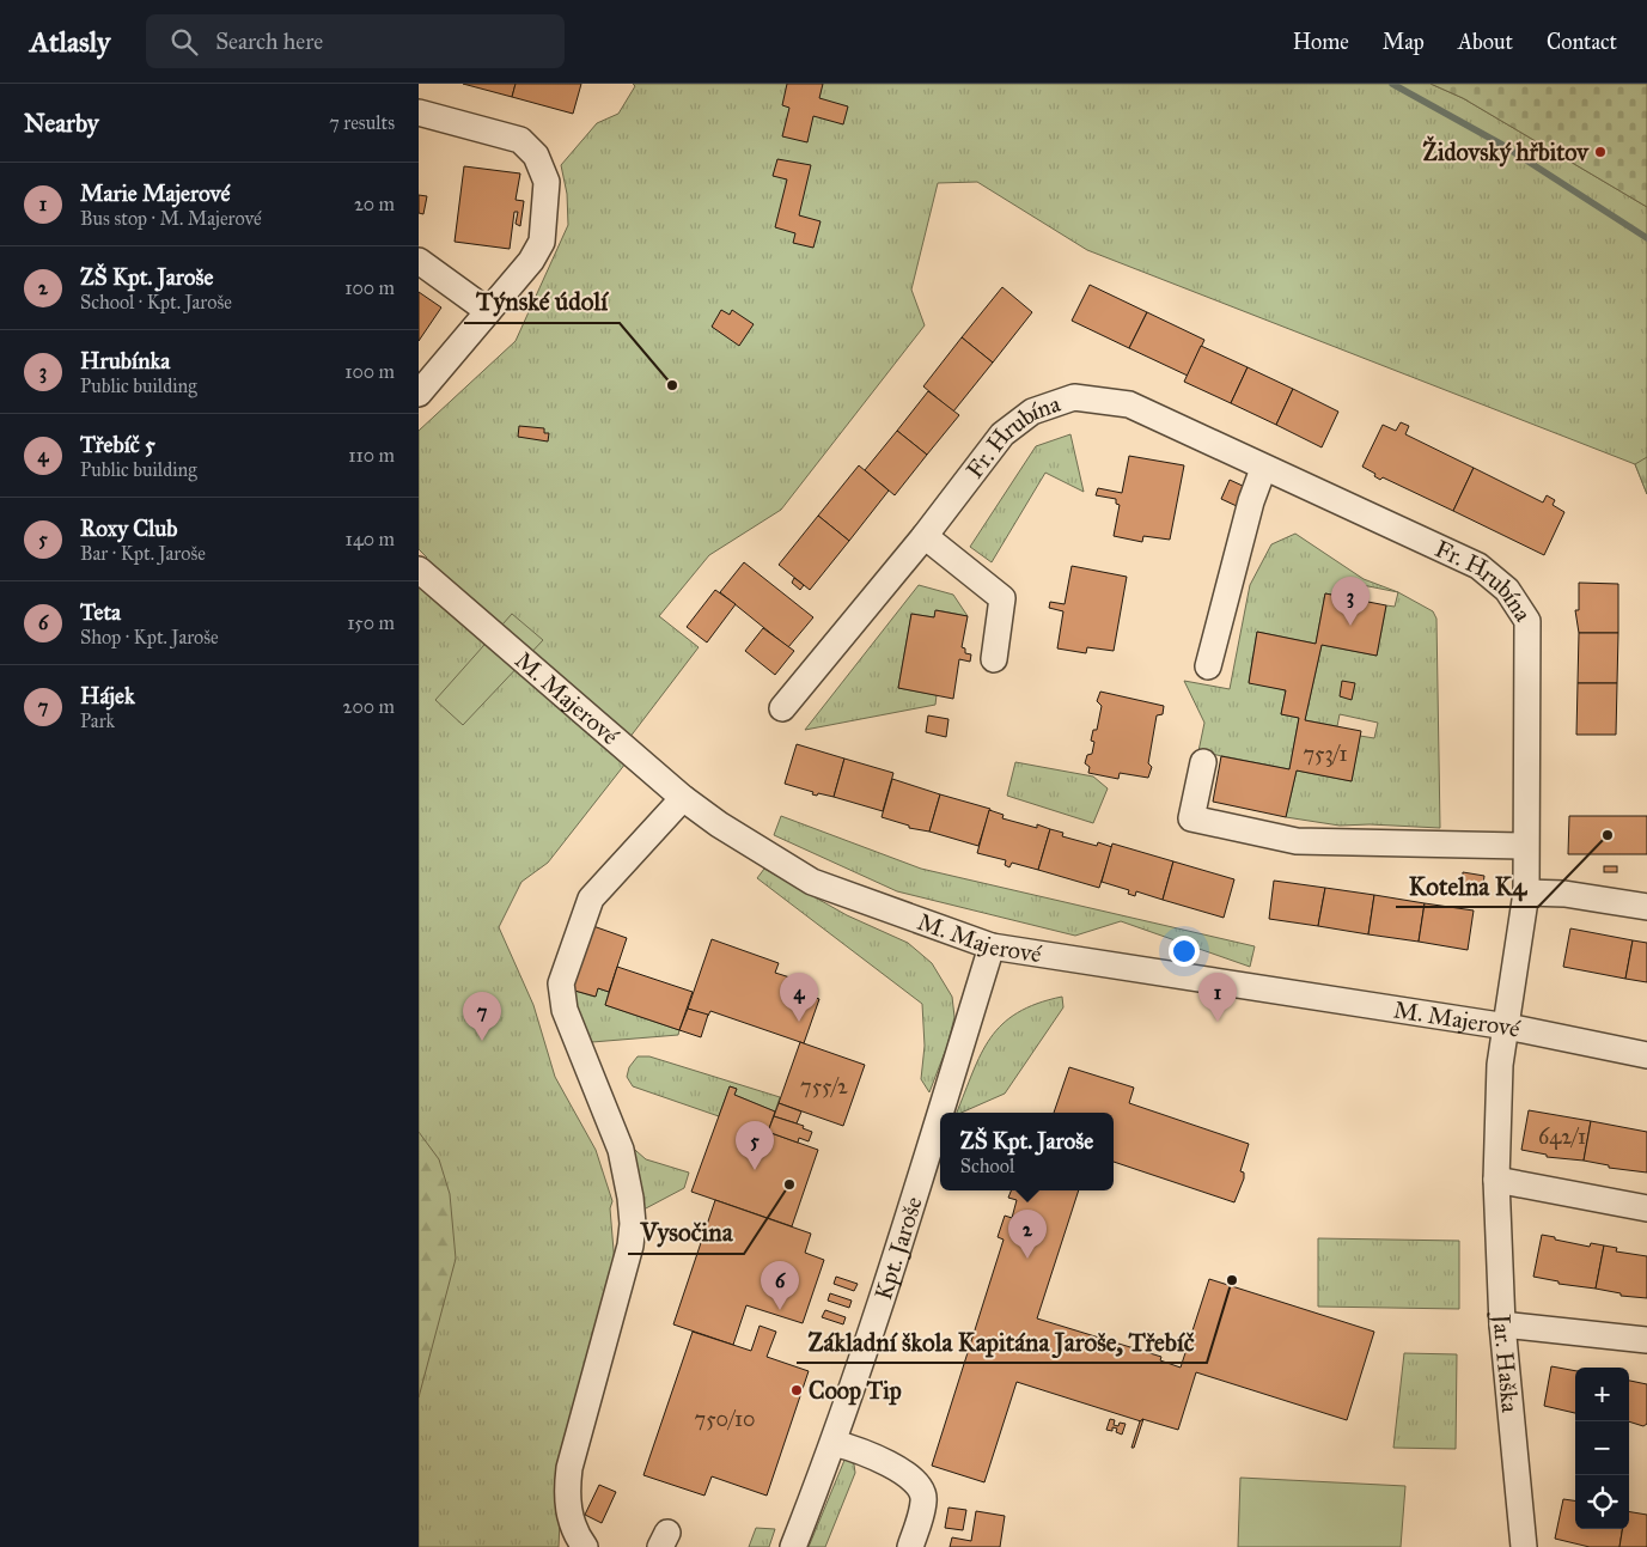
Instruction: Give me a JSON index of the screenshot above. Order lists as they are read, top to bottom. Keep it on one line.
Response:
{"streets":{"street":["Fr. Hrubína","M. Majerové","Kpt. Jaroše","Jar. Haška"]},"crossings":[["Fr. Hrubína","M. Majerové"],["Fr. Hrubína","Jar. Haška"],["M. Majerové","Kpt. Jaroše"],["M. Majerové","Jar. Haška"]],"places":["Židovský hřbitov","Týnské údolí","Kotelna K4","Vysočina","Základní škola Kapitána Jaroše, Třebíč","Coop Tip"],"house_numbers":["753/1","755/2","642/1","750/10"],"page":{"header":"Atlasly","search":"Search here","nav":["Home","Map","About","Contact"],"heading":["Nearby","7 results"],"list":[{"mark":"1","name":"Marie Majerové","note":"Bus stop · M. Majerové","value":"20 m"},{"mark":"2","name":"ZŠ Kpt. Jaroše","note":"School · Kpt. Jaroše","value":"100 m"},{"mark":"3","name":"Hrubínka","note":"Public building","value":"100 m"},{"mark":"4","name":"Třebíč 5","note":"Public building","value":"110 m"},{"mark":"5","name":"Roxy Club","note":"Bar · Kpt. Jaroše","value":"140 m"},{"mark":"6","name":"Teta","note":"Shop · Kpt. Jaroše","value":"150 m"},{"mark":"7","name":"Hájek","note":"Park","value":"200 m"}],"pins":["3","1","4","7","5","2","6"],"popup":["ZŠ Kpt. Jaroše","School"],"map_buttons":["+","−"]}}
